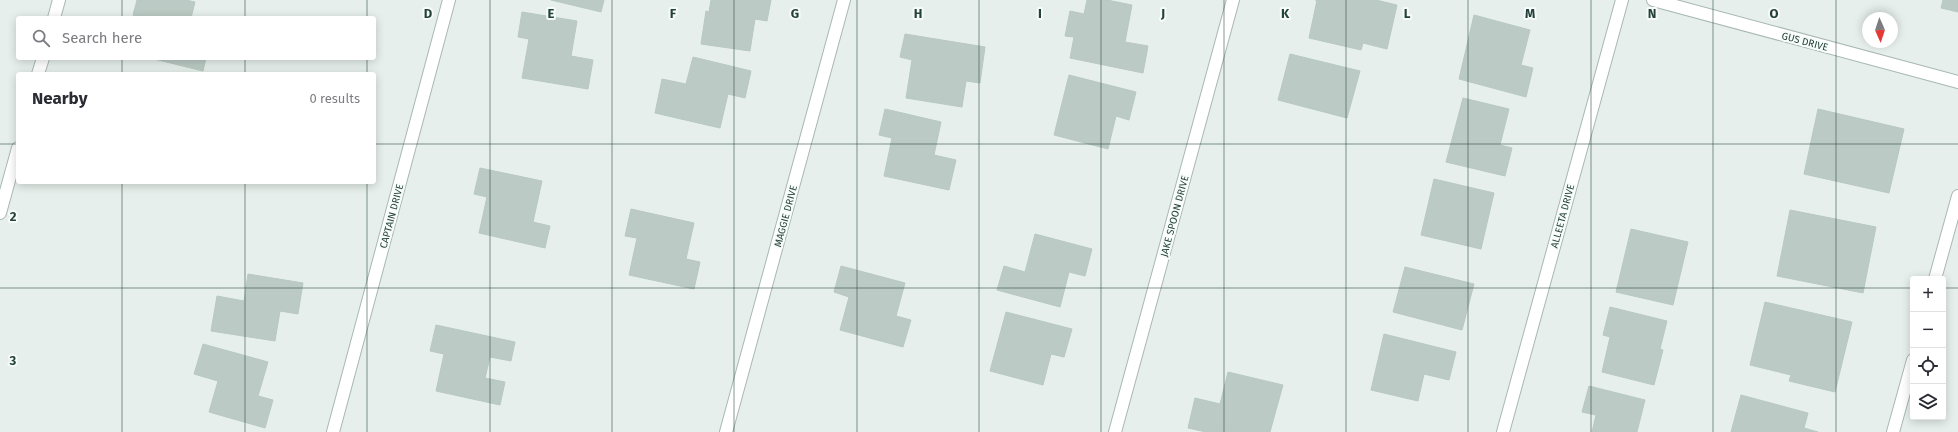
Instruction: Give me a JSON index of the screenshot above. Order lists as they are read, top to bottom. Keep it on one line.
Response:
{"streets":{"street":["GUS DRIVE","CAPTAIN DRIVE","MAGGIE DRIVE","JAKE SPOON DRIVE","ALLEETA DRIVE"]},"north":"bottom","page":{"search":"Search here","heading":["Nearby","0 results"],"map_buttons":["+","−"]},"grid":{"columns":["D","E","F","G","H","I","J","K","L","M","N","O"],"rows":["2","3"]}}
